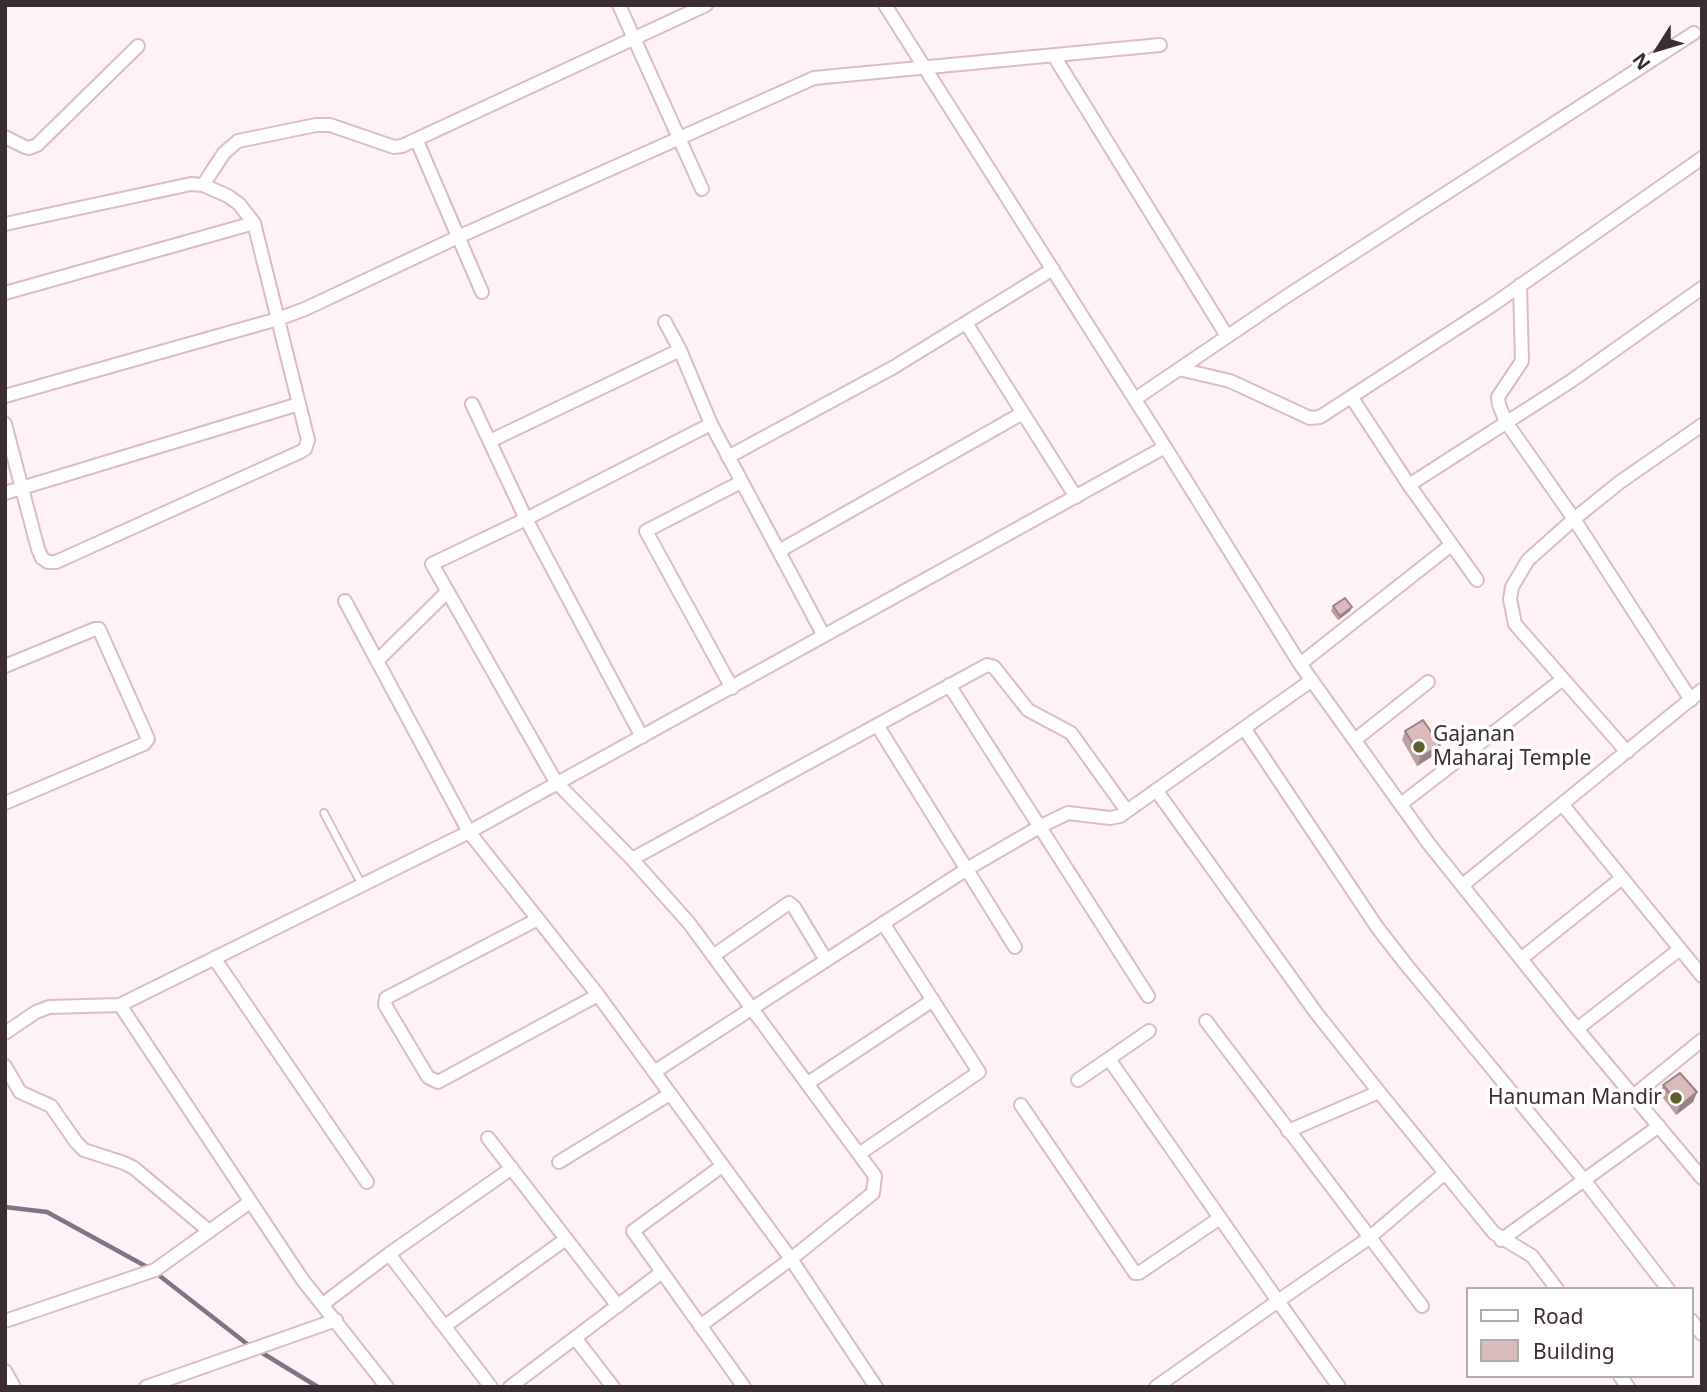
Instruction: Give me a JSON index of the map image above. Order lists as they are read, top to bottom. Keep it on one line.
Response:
{"places":["Gajanan Maharaj Temple","Hanuman Mandir"],"legend":["Road","Building"],"north":"bottom left"}
